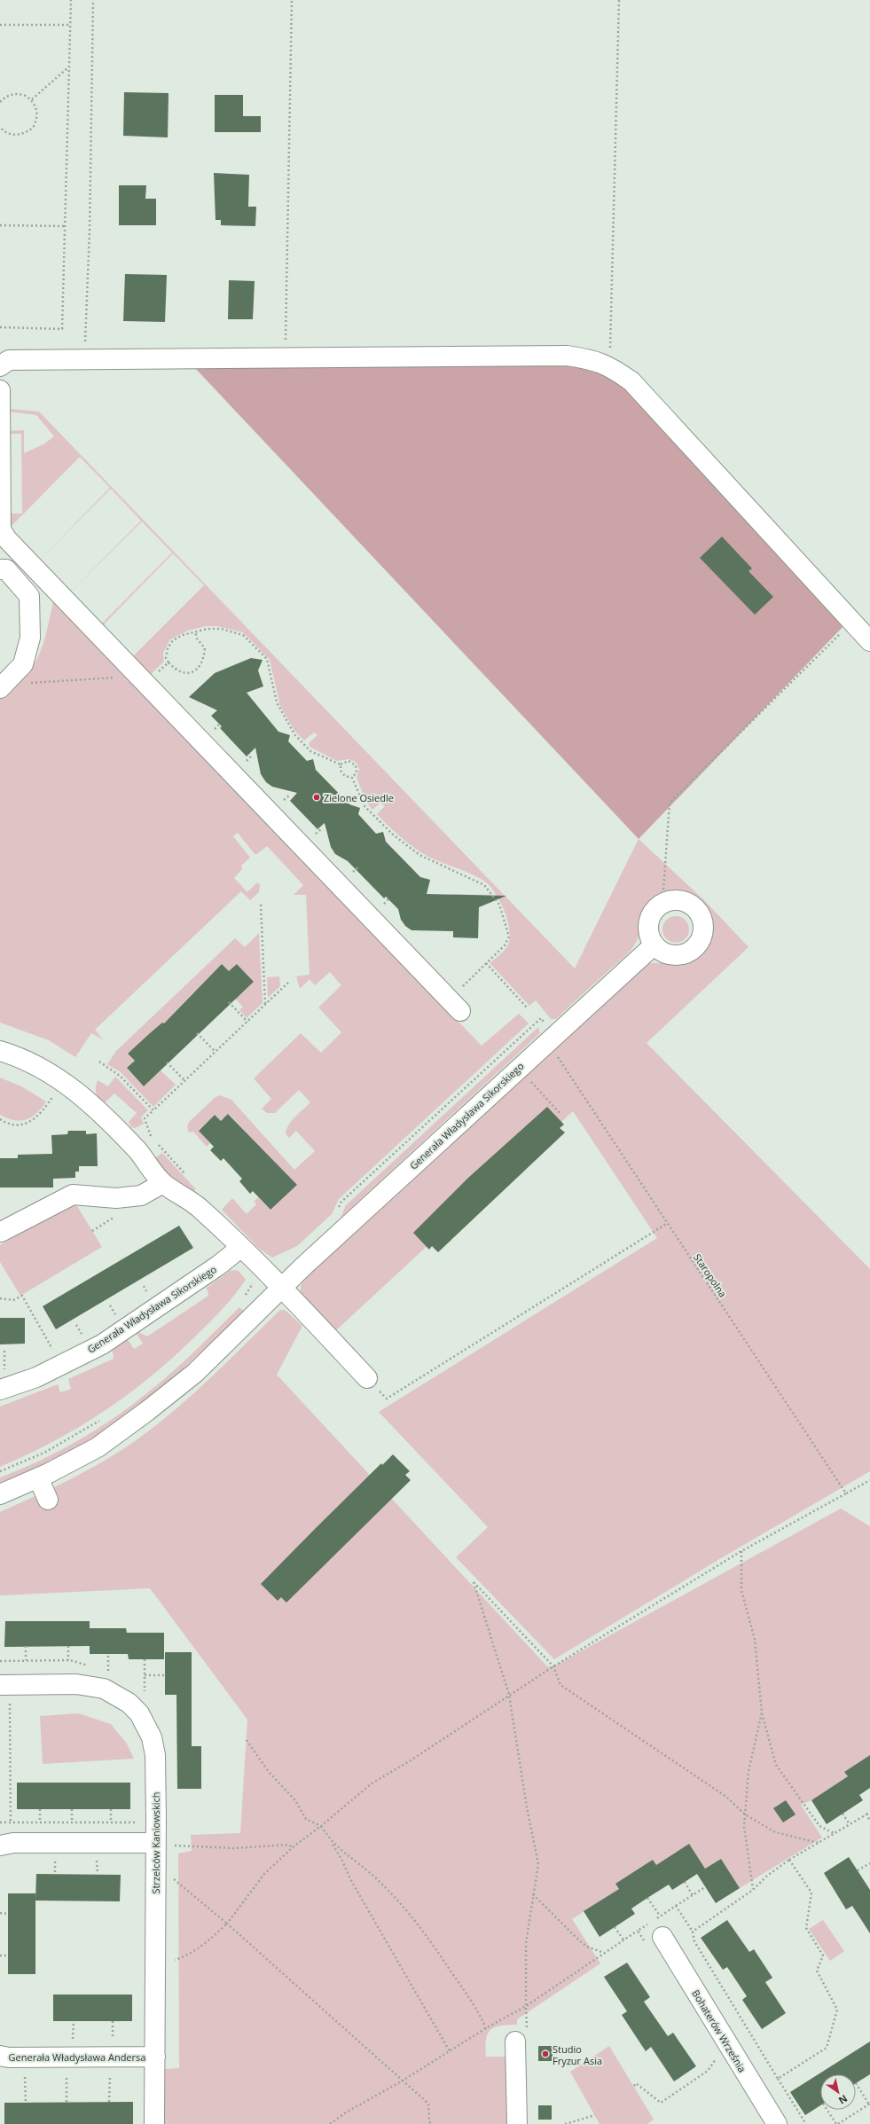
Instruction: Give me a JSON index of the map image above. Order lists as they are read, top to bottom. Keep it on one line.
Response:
{"streets":{"street":["Generała Władysława Sikorskiego","Strzelców Kaniowskich","Bohaterów Września","Generała Władysława Andersa"],"path":["Staropolna"]},"crossings":[["Generała Władysława Sikorskiego","Staropolna"],["Strzelców Kaniowskich","Generała Władysława Andersa"]],"places":["Zielone Osiedle","Studio Fryzur Asia"],"north":"bottom right"}
